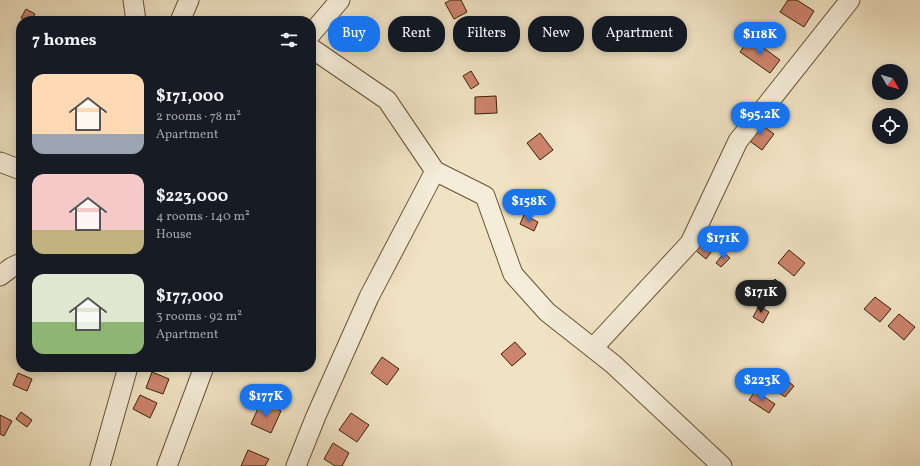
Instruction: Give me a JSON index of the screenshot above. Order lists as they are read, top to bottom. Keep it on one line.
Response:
{"north":"bottom right","page":{"chip":["Buy","Rent","Filters","New","Apartment"],"heading":"7 homes","price":["$118K","$95.2K","$158K","$171K","$171K","$223K","$177K"],"list":[{"name":"$171,000","note":"2 rooms · 78 m² · Apartment"},{"name":"$223,000","note":"4 rooms · 140 m² · House"},{"name":"$177,000","note":"3 rooms · 92 m² · Apartment"}]}}
